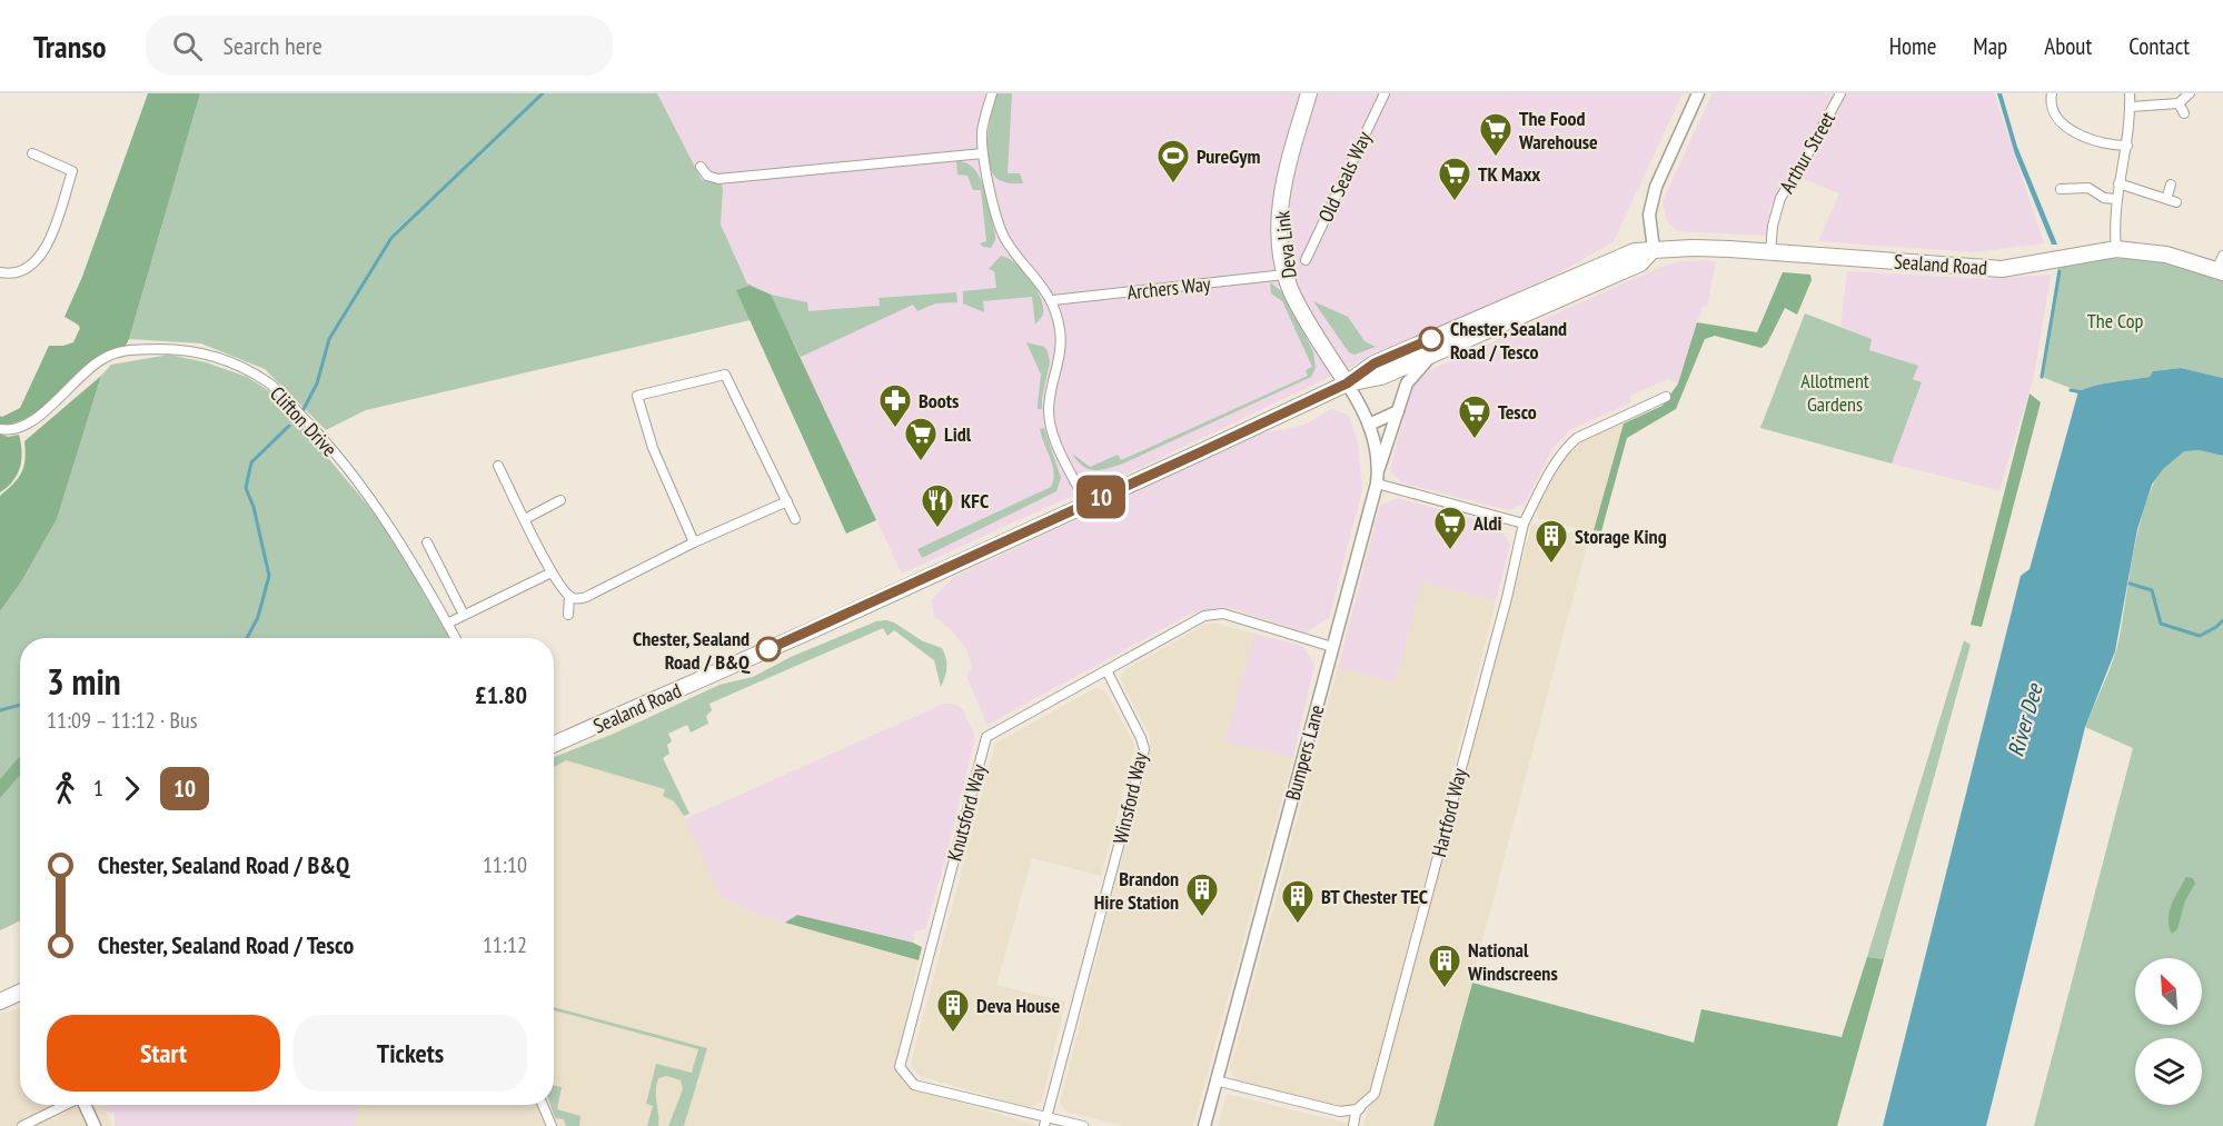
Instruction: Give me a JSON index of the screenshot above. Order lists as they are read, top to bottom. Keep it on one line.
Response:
{"streets":{"main road":["Deva Link","Sealand Road"],"street":["Arthur Street","Old Seals Way","Archers Way","Clifton Drive","Bumpers Lane","Winsford Way","Knutsford Way","Hartford Way"]},"crossings":[["Arthur Street","Sealand Road"],["Deva Link","Sealand Road"],["Deva Link","Archers Way"],["Deva Link","Bumpers Lane"],["Sealand Road","Bumpers Lane"],["Bumpers Lane","Knutsford Way"],["Winsford Way","Knutsford Way"]],"water":["River Dee"],"parks":["The Cop","Allotment Gardens"],"places":{"supermarket":["The Food Warehouse","TK Maxx","Tesco","Lidl","Aldi"],"sports":["PureGym"],"other":["Chester, Sealand Road / Tesco","Chester, Sealand Road / B&Q"],"pharmacy":["Boots"],"restaurant":["KFC"],"building":["Storage King","Brandon Hire Station","BT Chester TEC","National Windscreens","Deva House"]},"lines":["bus line 10"],"north":"top left","page":{"header":"Transo","search":"Search here","nav":["Home","Map","About","Contact"],"on_map":"10","heading":["3 min","11:09 – 11:12 · Bus","£1.80"],"legs":["1","10"],"list":[{"name":"Chester, Sealand Road / B&Q","value":"11:10"},{"name":"Chester, Sealand Road / Tesco","value":"11:12"}],"buttons":["Start","Tickets"]}}
